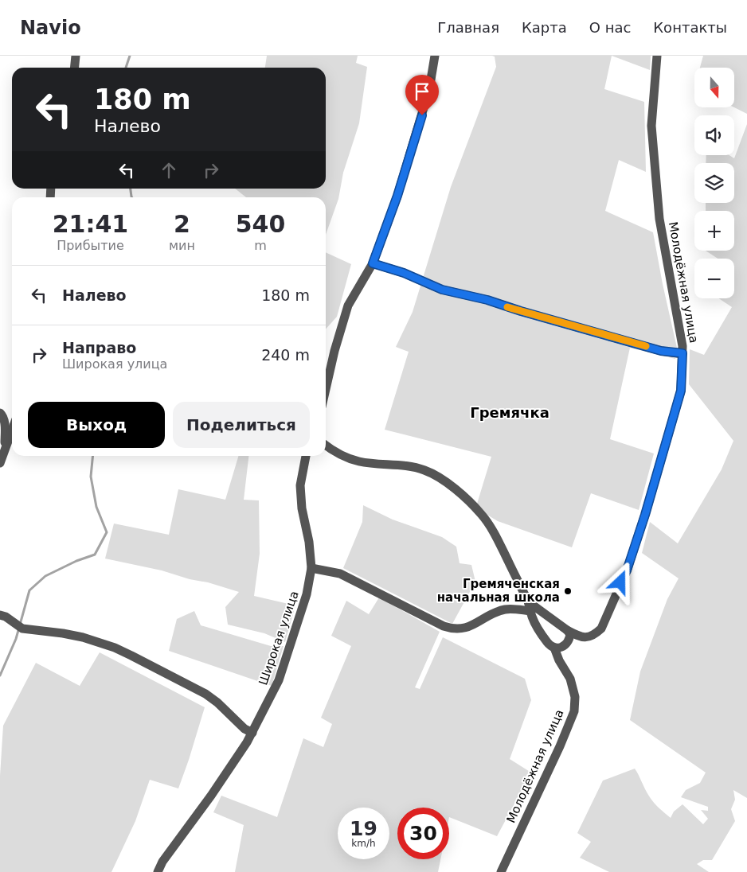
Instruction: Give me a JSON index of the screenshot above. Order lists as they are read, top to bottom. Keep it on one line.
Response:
{"streets":{"street":["Молодёжная улица","Широкая улица"]},"districts":["Гремячка"],"places":["Гремяченская начальная школа"],"north":"bottom","page":{"header":"Navio","nav":["Главная","Карта","О нас","Контакты"],"map_buttons":["+","−"],"turn":["180 m","Налево"],"eta":["21:41","Прибытие","2","мин","540","m"],"list":[{"name":"Налево","value":"180 m"},{"name":"Направо","note":"Широкая улица","value":"240 m"}],"buttons":["Выход","Поделиться"],"speed":"19 km/h","limit":"30"}}
